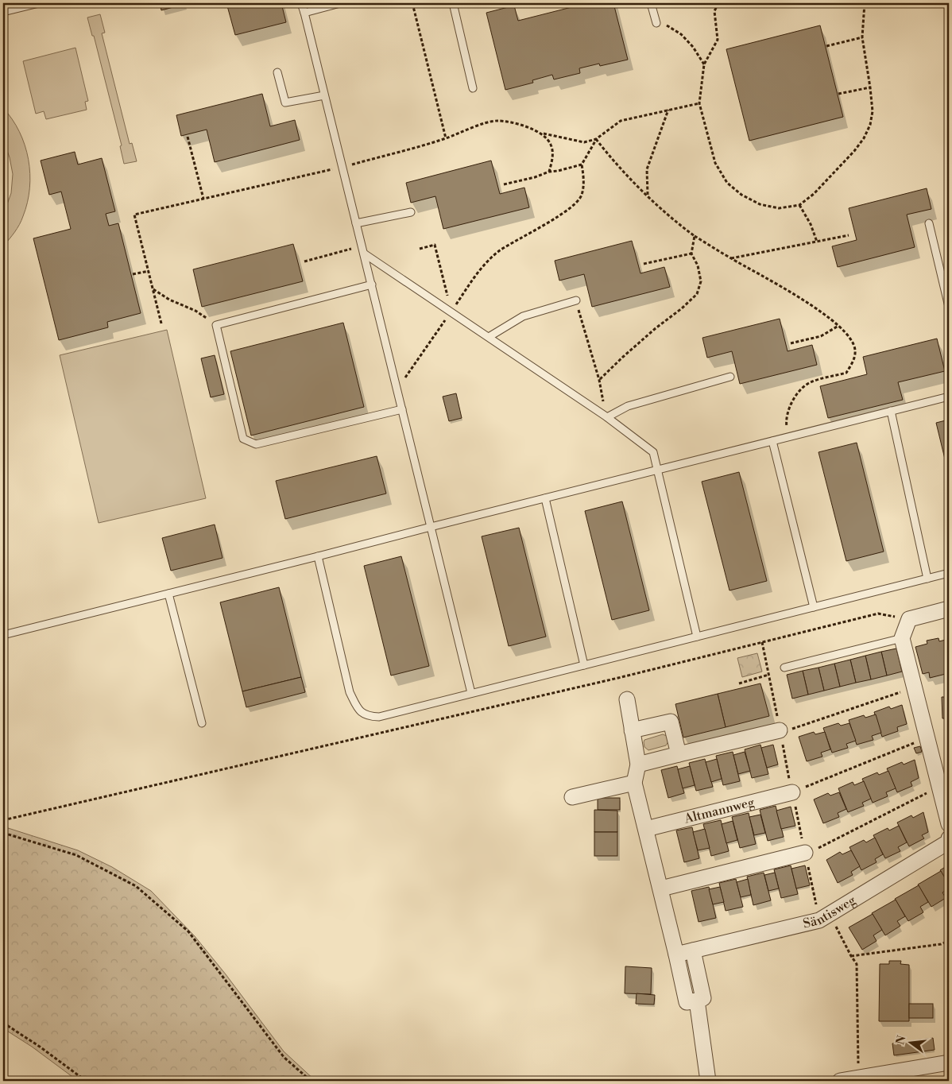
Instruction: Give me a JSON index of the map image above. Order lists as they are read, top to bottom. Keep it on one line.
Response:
{"streets":{"street":["Altmannweg","Säntisweg"]},"north":"left"}
